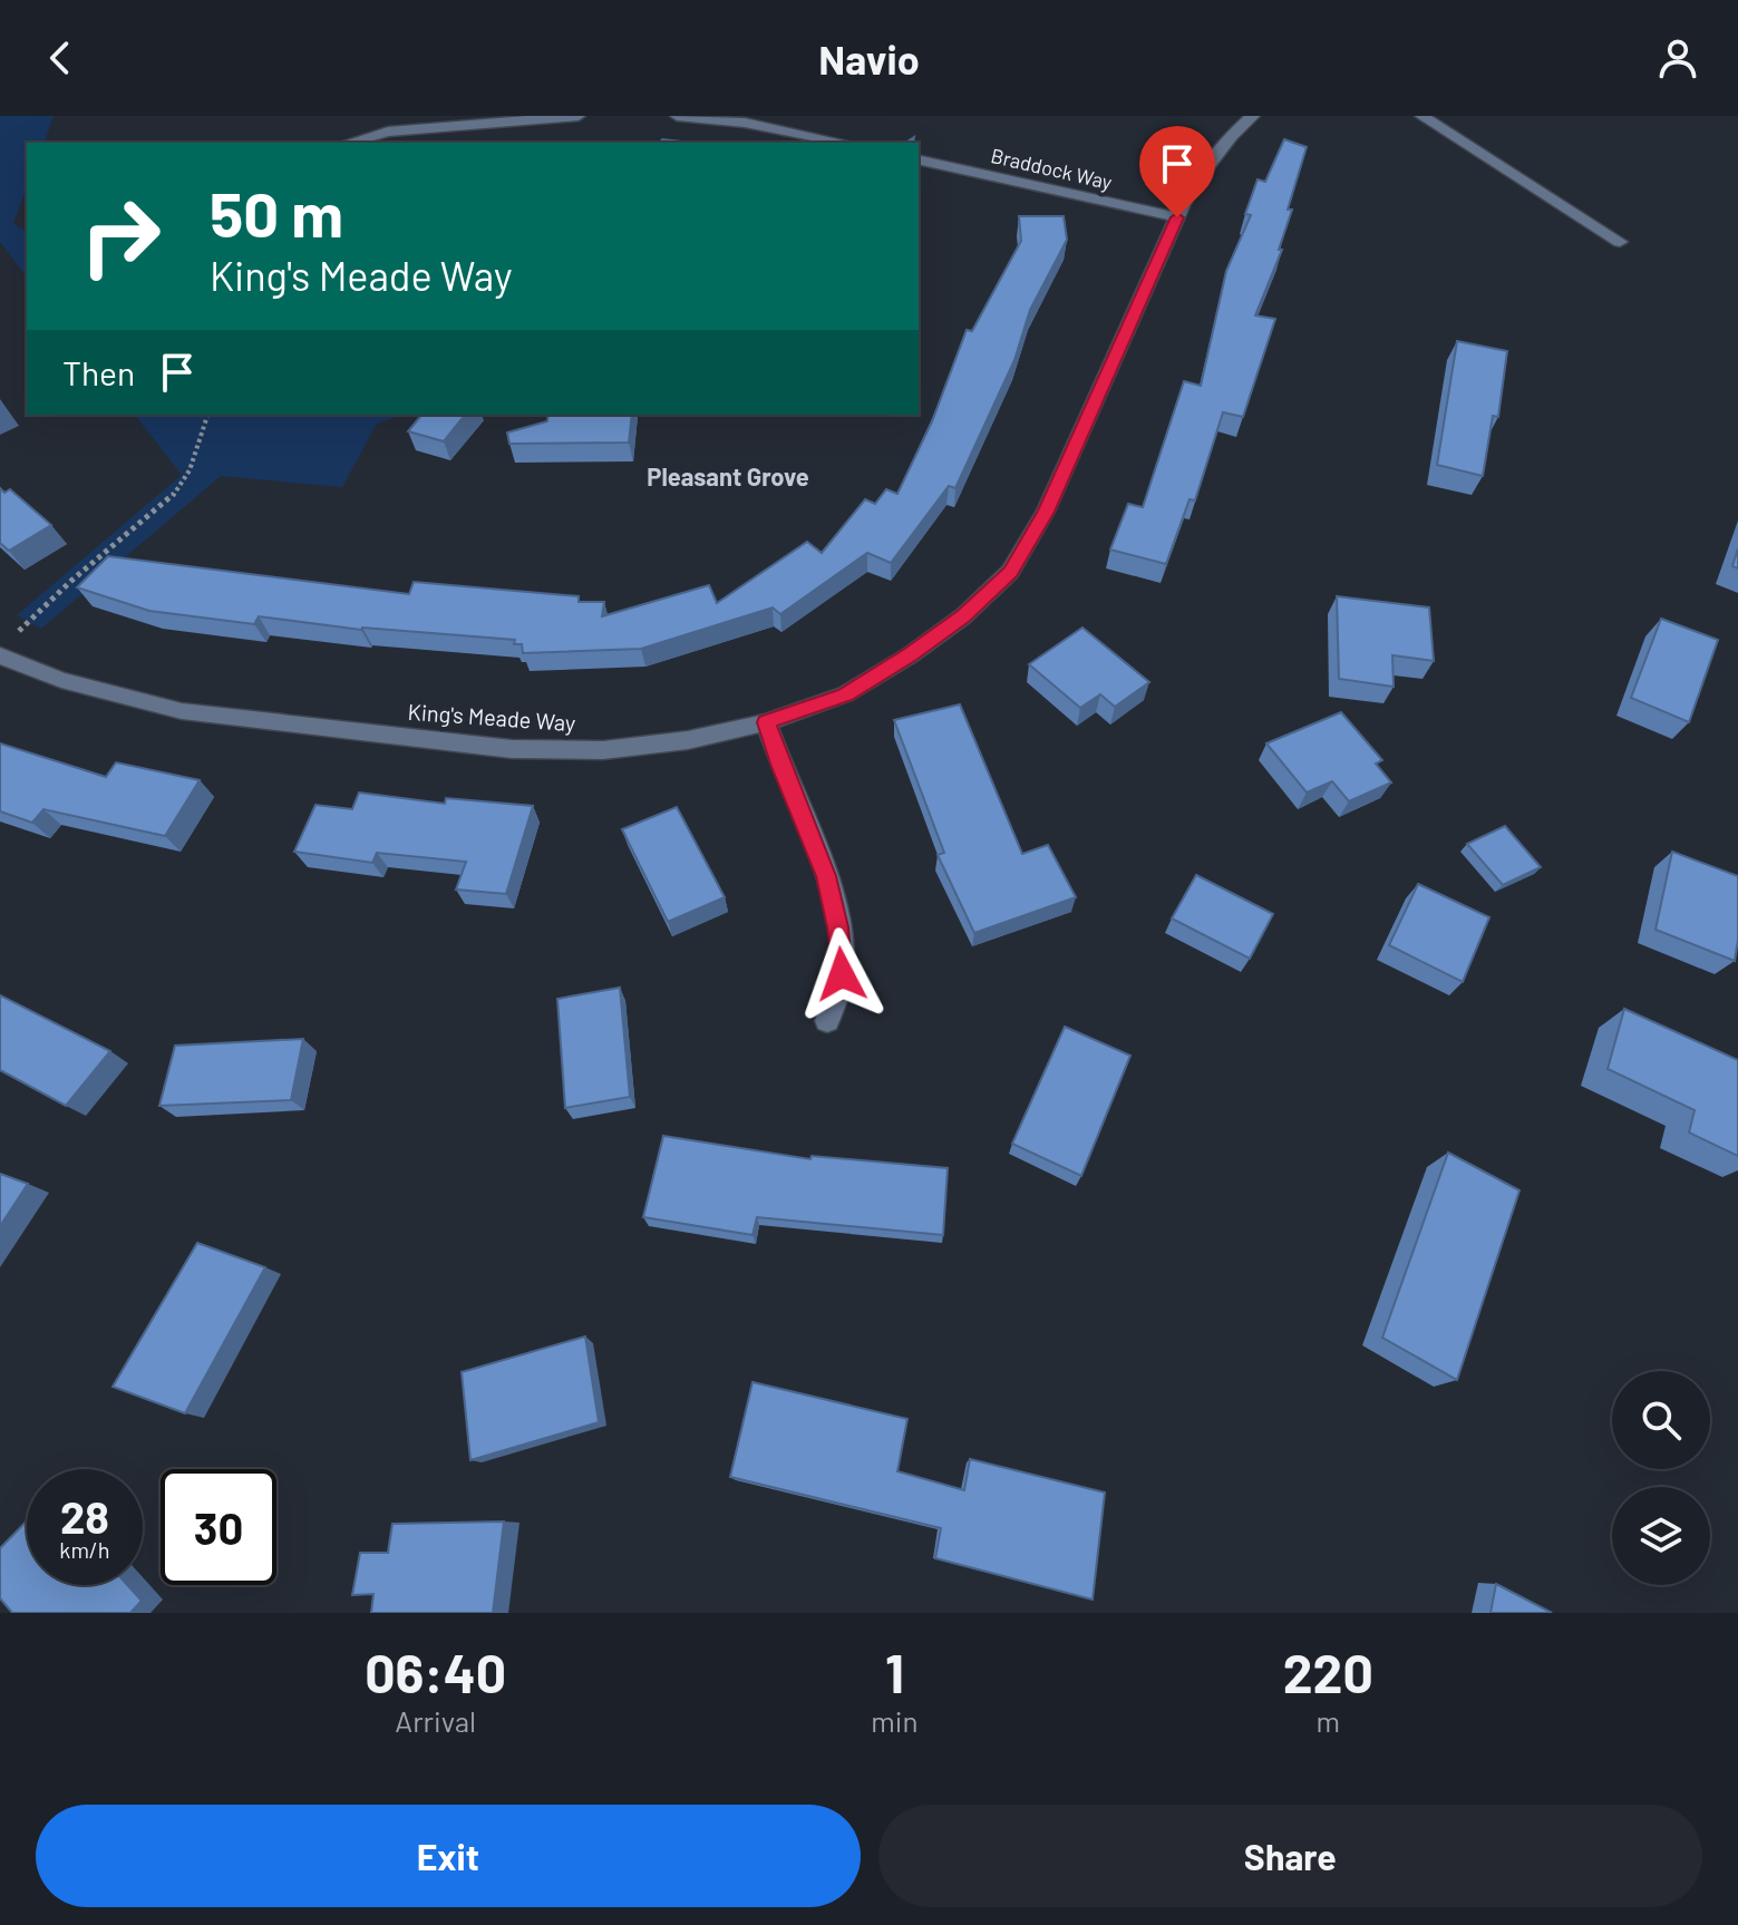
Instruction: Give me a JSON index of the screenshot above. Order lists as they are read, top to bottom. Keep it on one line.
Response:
{"streets":{"street":["Braddock Way","King's Meade Way"]},"crossings":[["Braddock Way","King's Meade Way"]],"districts":["Pleasant Grove"],"page":{"header":"Navio","turn":["50 m","King's Meade Way"],"then":"Then","speed":"28 km/h","limit":"30","eta":["06:40","Arrival","1","min","220","m"],"buttons":["Exit","Share"]}}
